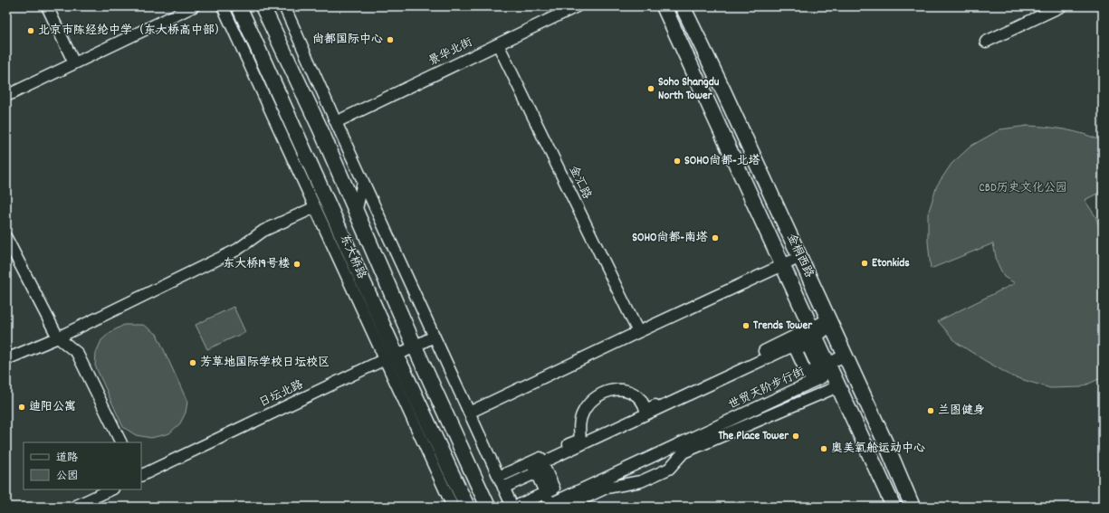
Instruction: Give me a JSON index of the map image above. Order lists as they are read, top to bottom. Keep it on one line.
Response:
{"streets":{"main road":["金桐西路","东大桥路"],"street":["景华北街","金汇路","世贸天阶步行街","日坛北路"]},"crossings":[["景华北街","金汇路"],["金桐西路","世贸天阶步行街"],["东大桥路","日坛北路"]],"parks":["CBD历史文化公园"],"places":["北京市陈经纶中学（东大桥高中部）","尚都国际中心","Soho Shangdu North Tower","SOHO尚都-北塔","SOHO尚都-南塔","Etonkids","东大桥19号楼","Trends Tower","芳草地国际学校日坛校区","迪阳公寓","兰图健身","The Place Tower","奥美氧舱运动中心"],"legend":["道路","公园"]}
